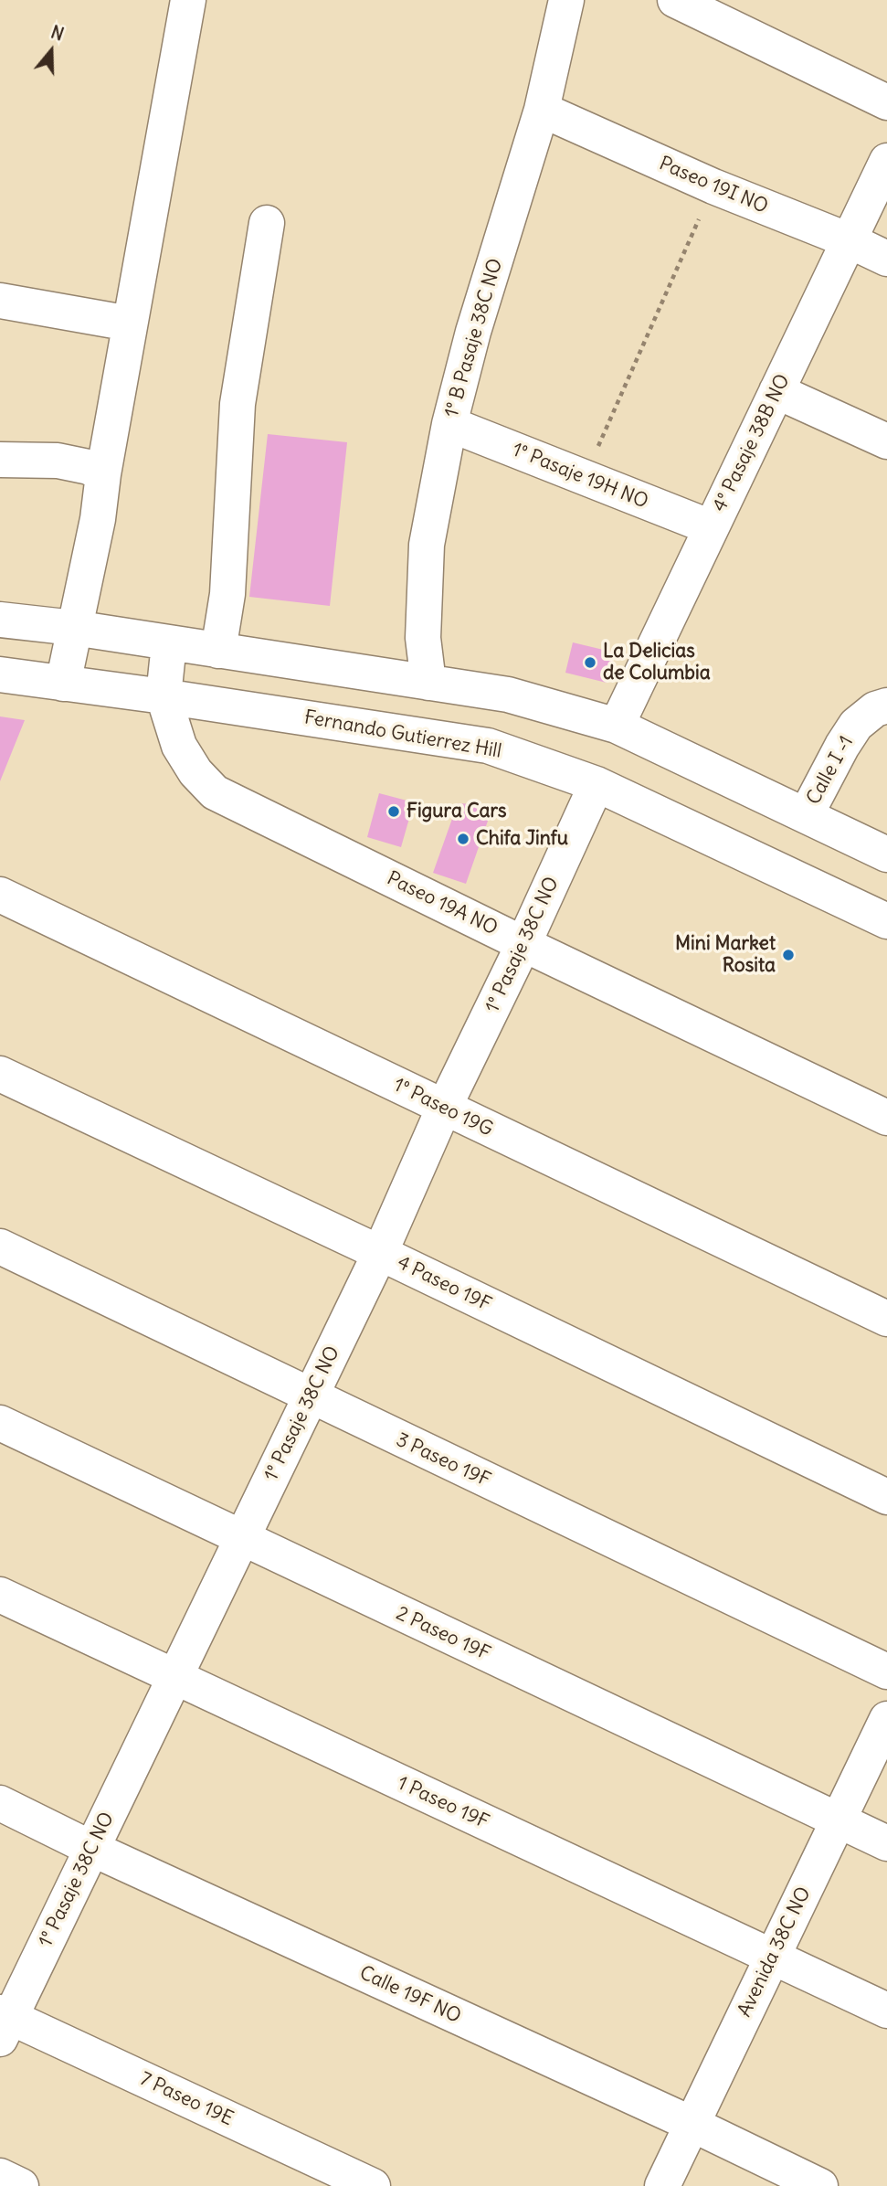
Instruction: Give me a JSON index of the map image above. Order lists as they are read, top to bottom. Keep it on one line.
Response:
{"streets":{"street":["Paseo 19I NO","1° B Pasaje 38C NO","4° Pasaje 38B NO","1° Pasaje 19H NO","Fernando Gutierrez Hill","Calle I -1","Paseo 19A NO","1° Pasaje 38C NO","1° Paseo 19G","4 Paseo 19F","3 Paseo 19F","2 Paseo 19F","1 Paseo 19F","Avenida 38C NO","Calle 19F NO","7 Paseo 19E"]},"crossings":[["Paseo 19I NO","1° B Pasaje 38C NO"],["Paseo 19I NO","4° Pasaje 38B NO"],["1° B Pasaje 38C NO","1° Pasaje 19H NO"],["4° Pasaje 38B NO","1° Pasaje 19H NO"],["Fernando Gutierrez Hill","Paseo 19A NO"],["Fernando Gutierrez Hill","1° Pasaje 38C NO"],["Paseo 19A NO","1° Pasaje 38C NO"],["1° Pasaje 38C NO","1° Paseo 19G"],["1° Pasaje 38C NO","4 Paseo 19F"],["1° Pasaje 38C NO","3 Paseo 19F"],["1° Pasaje 38C NO","2 Paseo 19F"],["1° Pasaje 38C NO","1 Paseo 19F"],["1° Pasaje 38C NO","Calle 19F NO"],["1° Pasaje 38C NO","7 Paseo 19E"],["2 Paseo 19F","Avenida 38C NO"],["1 Paseo 19F","Avenida 38C NO"],["Avenida 38C NO","Calle 19F NO"]],"places":["La Delicias de Columbia","Figura Cars","Chifa Jinfu","Mini Market Rosita"],"north":"top"}
